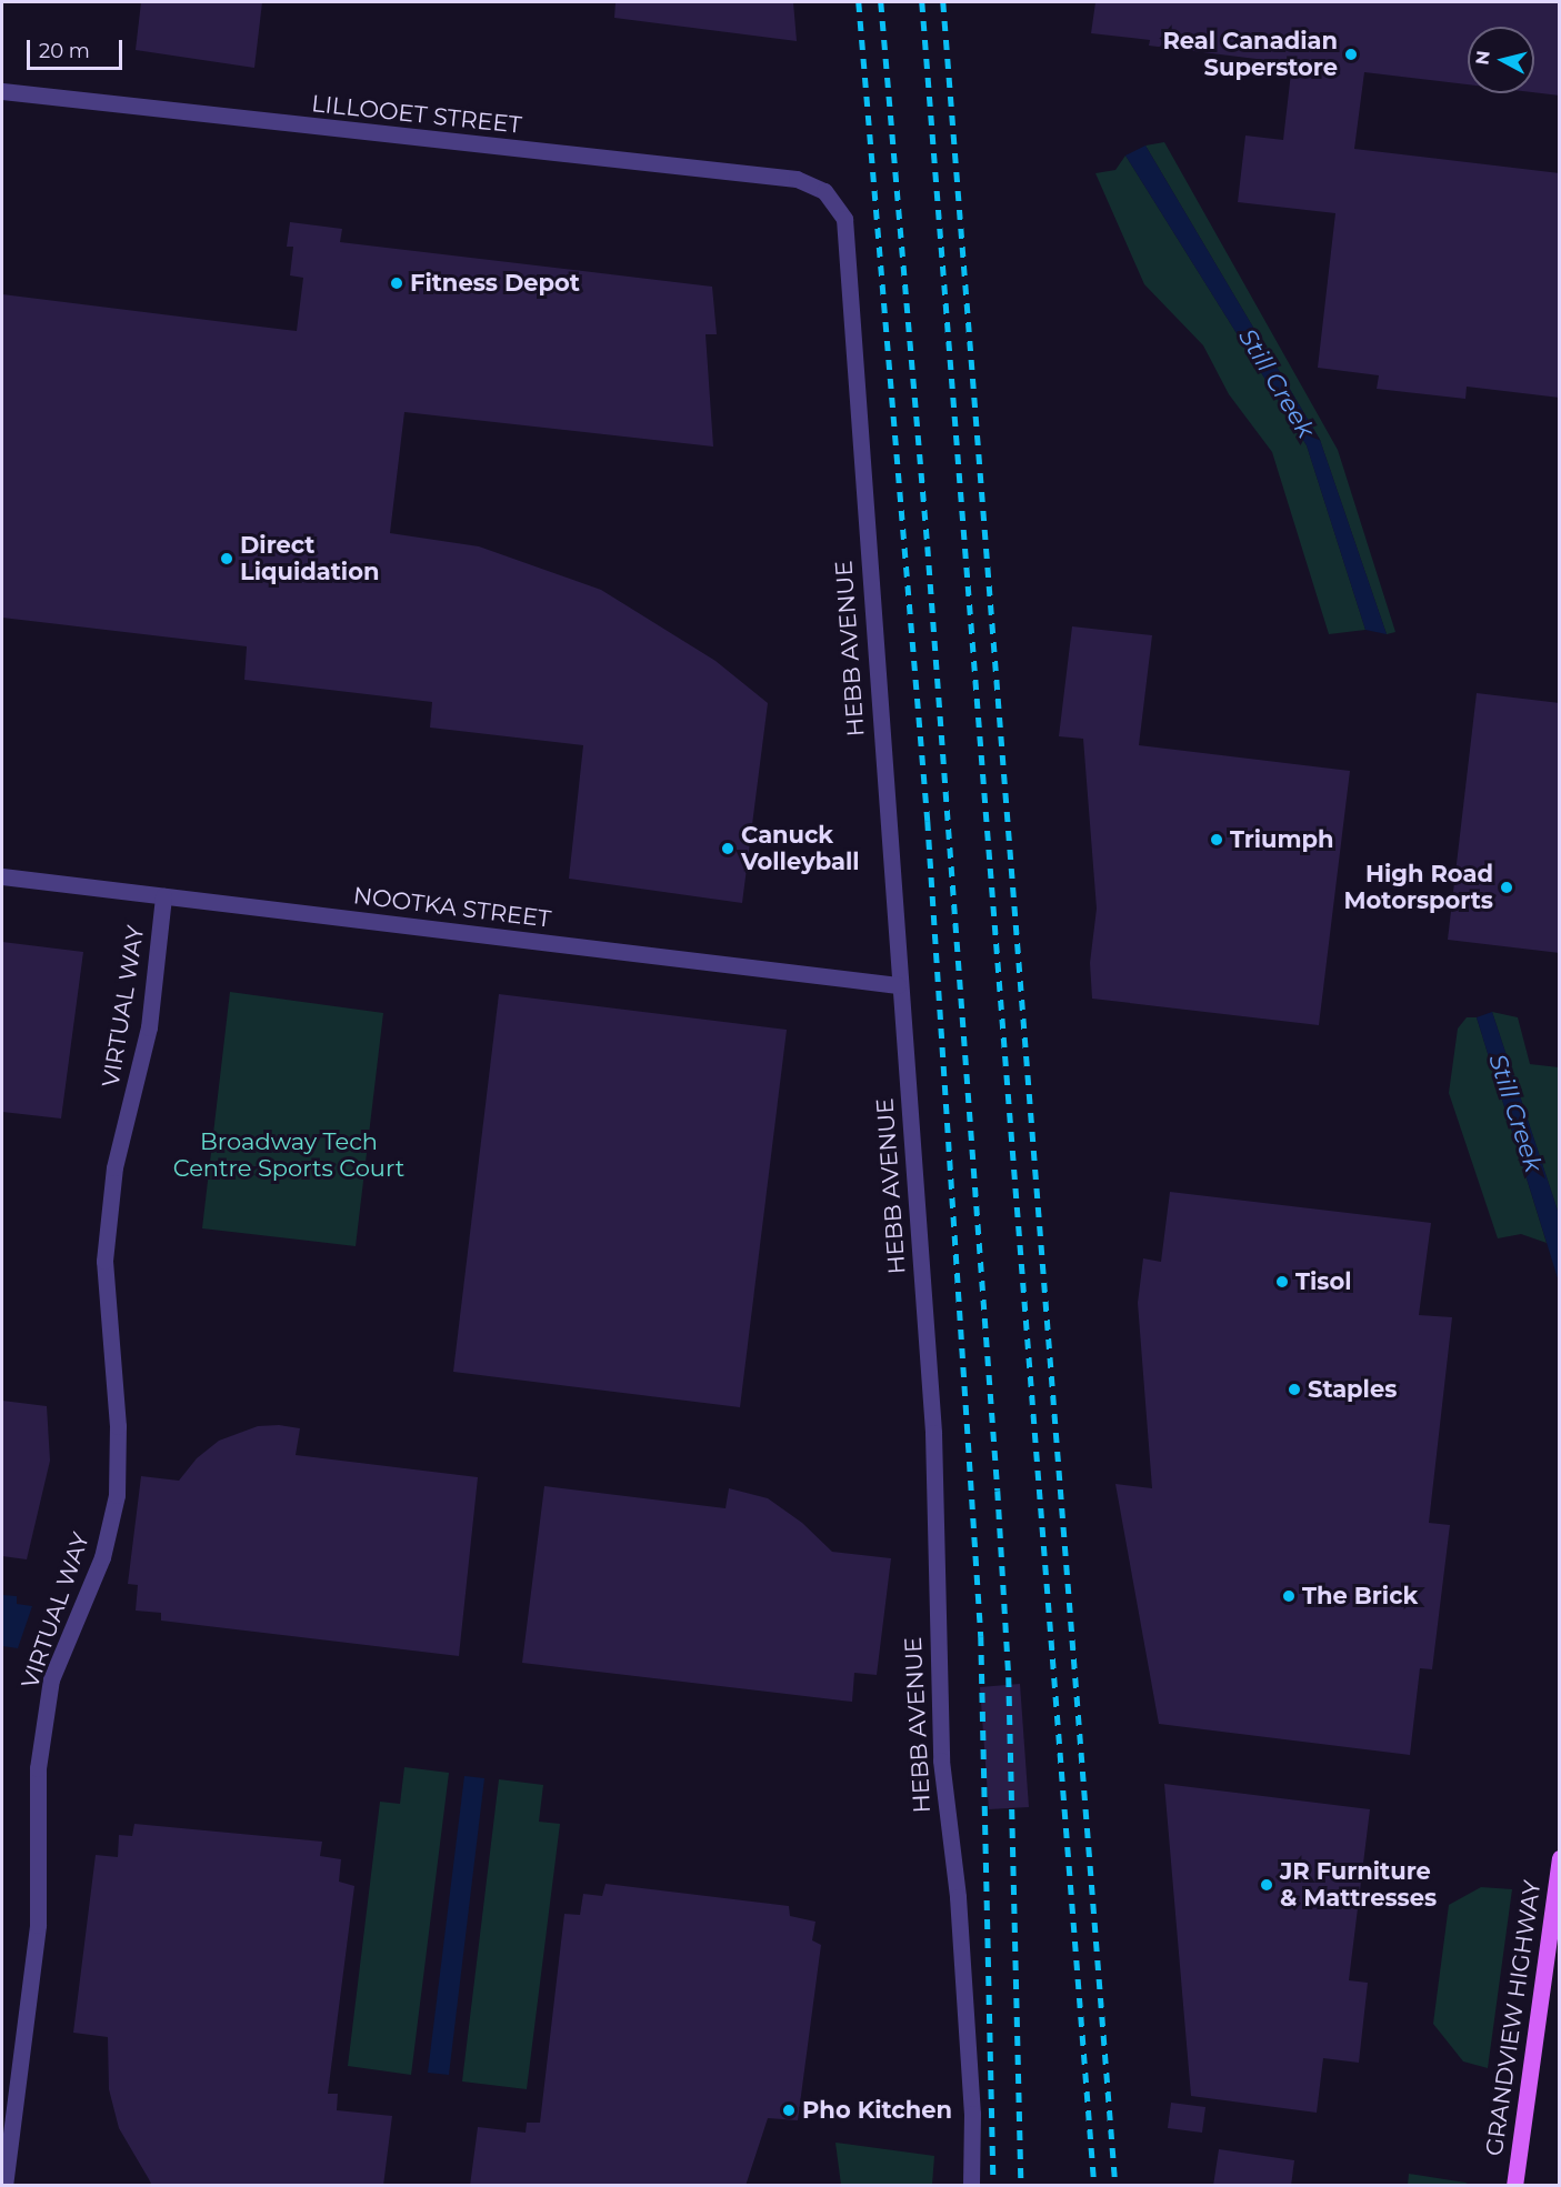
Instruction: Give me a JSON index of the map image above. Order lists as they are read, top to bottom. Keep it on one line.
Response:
{"streets":{"main road":["GRANDVIEW HIGHWAY"],"street":["LILLOOET STREET","HEBB AVENUE","NOOTKA STREET","VIRTUAL WAY"]},"crossings":[["LILLOOET STREET","HEBB AVENUE"],["HEBB AVENUE","NOOTKA STREET"],["NOOTKA STREET","VIRTUAL WAY"]],"water":["Still Creek"],"parks":["Broadway Tech Centre Sports Court"],"places":["Real Canadian Superstore","Fitness Depot","Direct Liquidation","Triumph","Canuck Volleyball","High Road Motorsports","Tisol","Staples","The Brick","JR Furniture & Mattresses","Pho Kitchen"],"scale_bar":"20 m","north":"left"}
